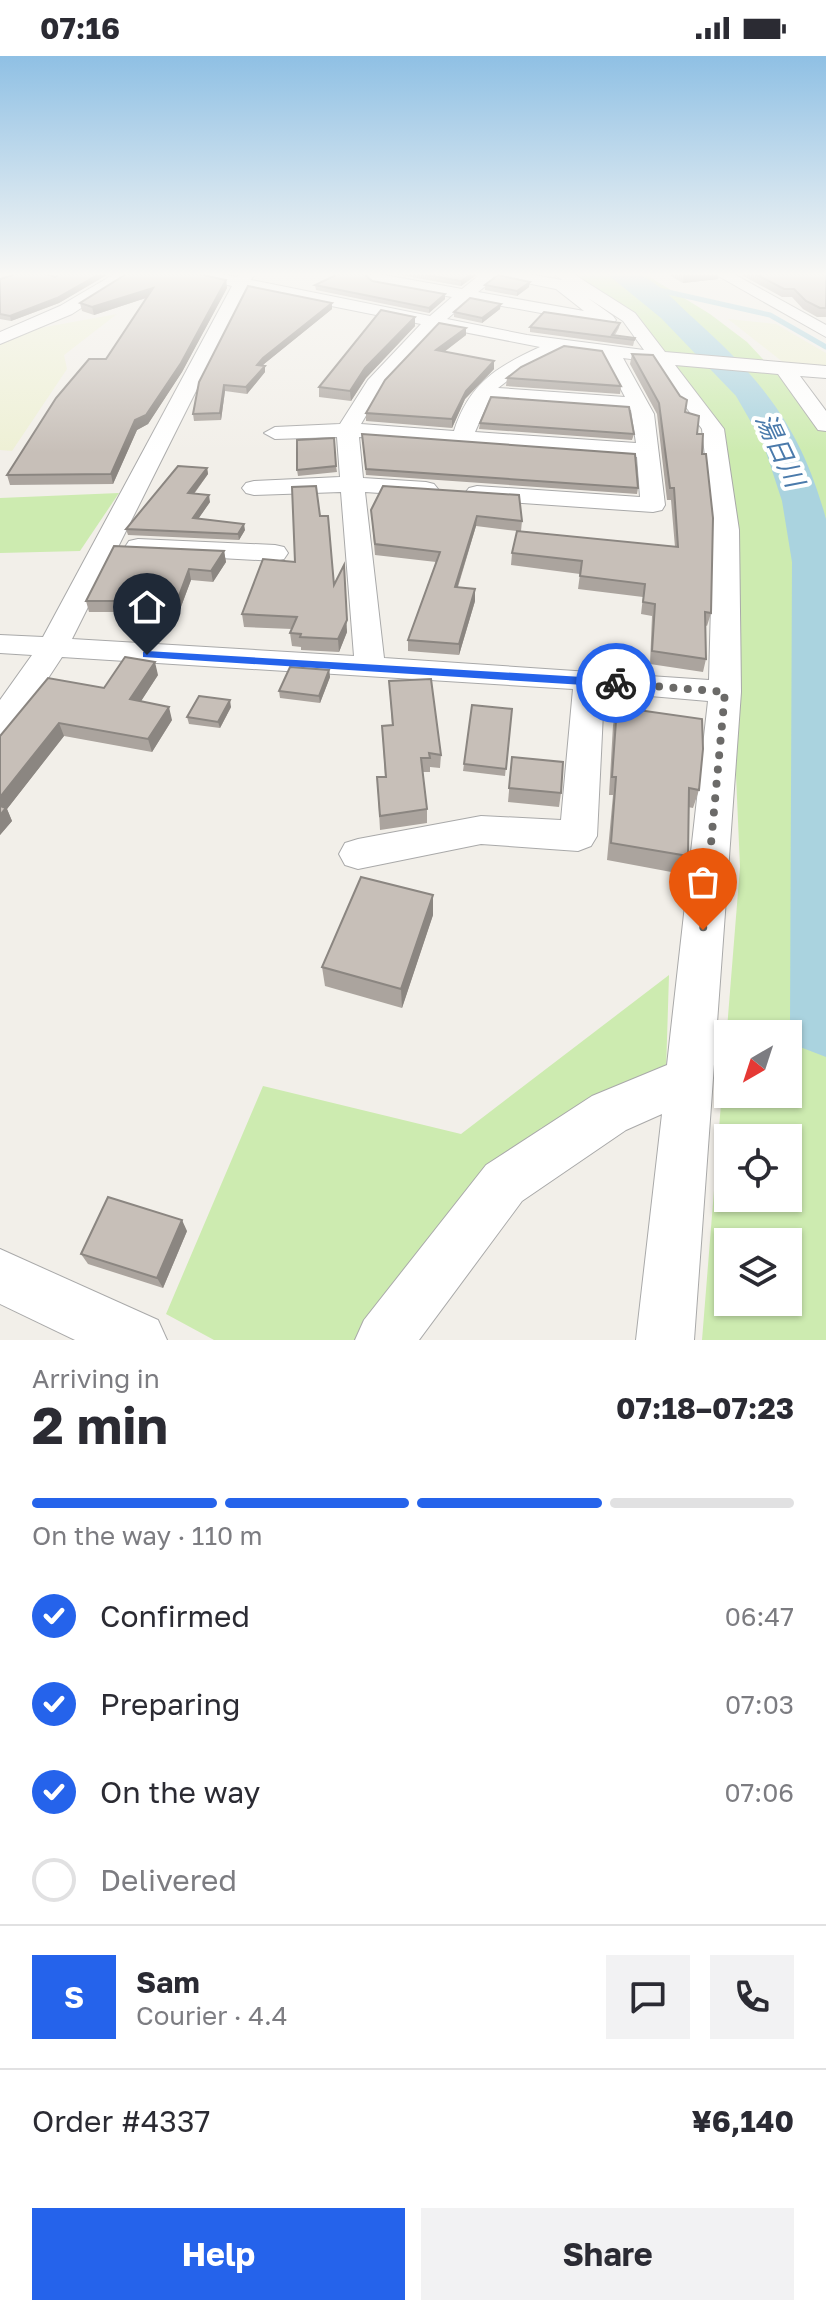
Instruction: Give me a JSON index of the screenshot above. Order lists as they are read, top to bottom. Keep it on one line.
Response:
{"water":["湯日川"],"north":"bottom left","page":{"status":"07:16","heading":["2 min","Arriving in","07:18–07:23"],"panel":["Sam","Courier · 4.4","Order #4337","¥6,140"],"bar":"On the way · 110 m","list":[["Confirmed","06:47"],["Preparing","07:03"],["On the way","07:06"],"Delivered"],"round":"S","buttons":["Help","Share"]}}
